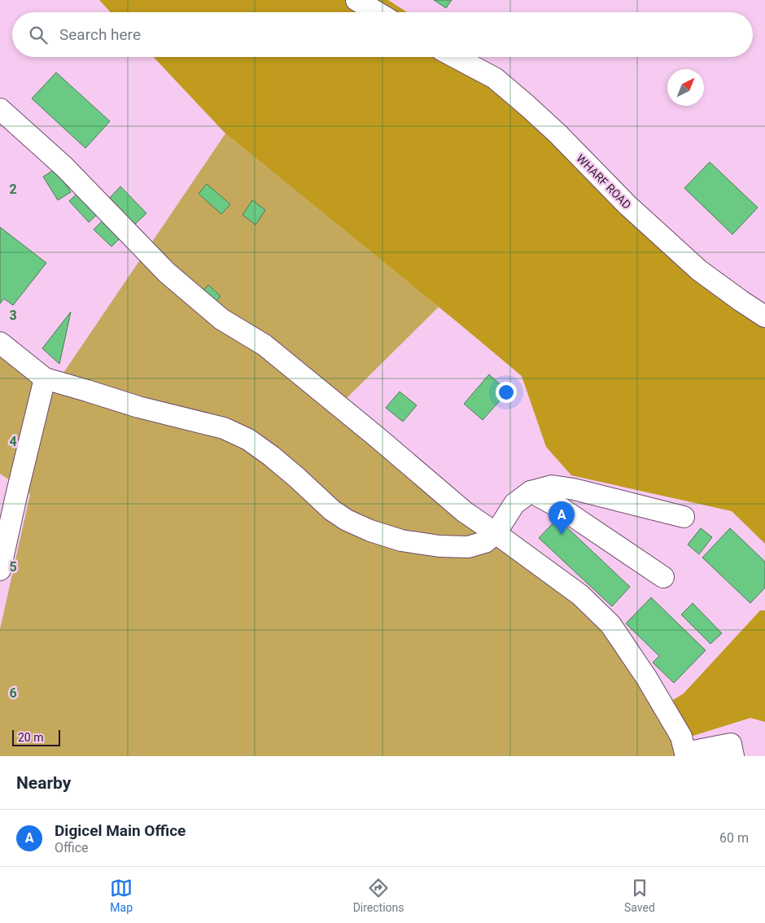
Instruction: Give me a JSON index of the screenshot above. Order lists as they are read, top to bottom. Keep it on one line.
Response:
{"streets":{"street":["WHARF ROAD"]},"scale_bar":"20 m","north":"top right","page":{"search":"Search here","pins":"A","scale":"20 m","heading":"Nearby","list":[{"mark":"A","name":"Digicel Main Office","note":"Office","value":"60 m"}],"nav":["Map","Directions","Saved"]},"grid":{"rows":["2","3","4","5","6"]}}
